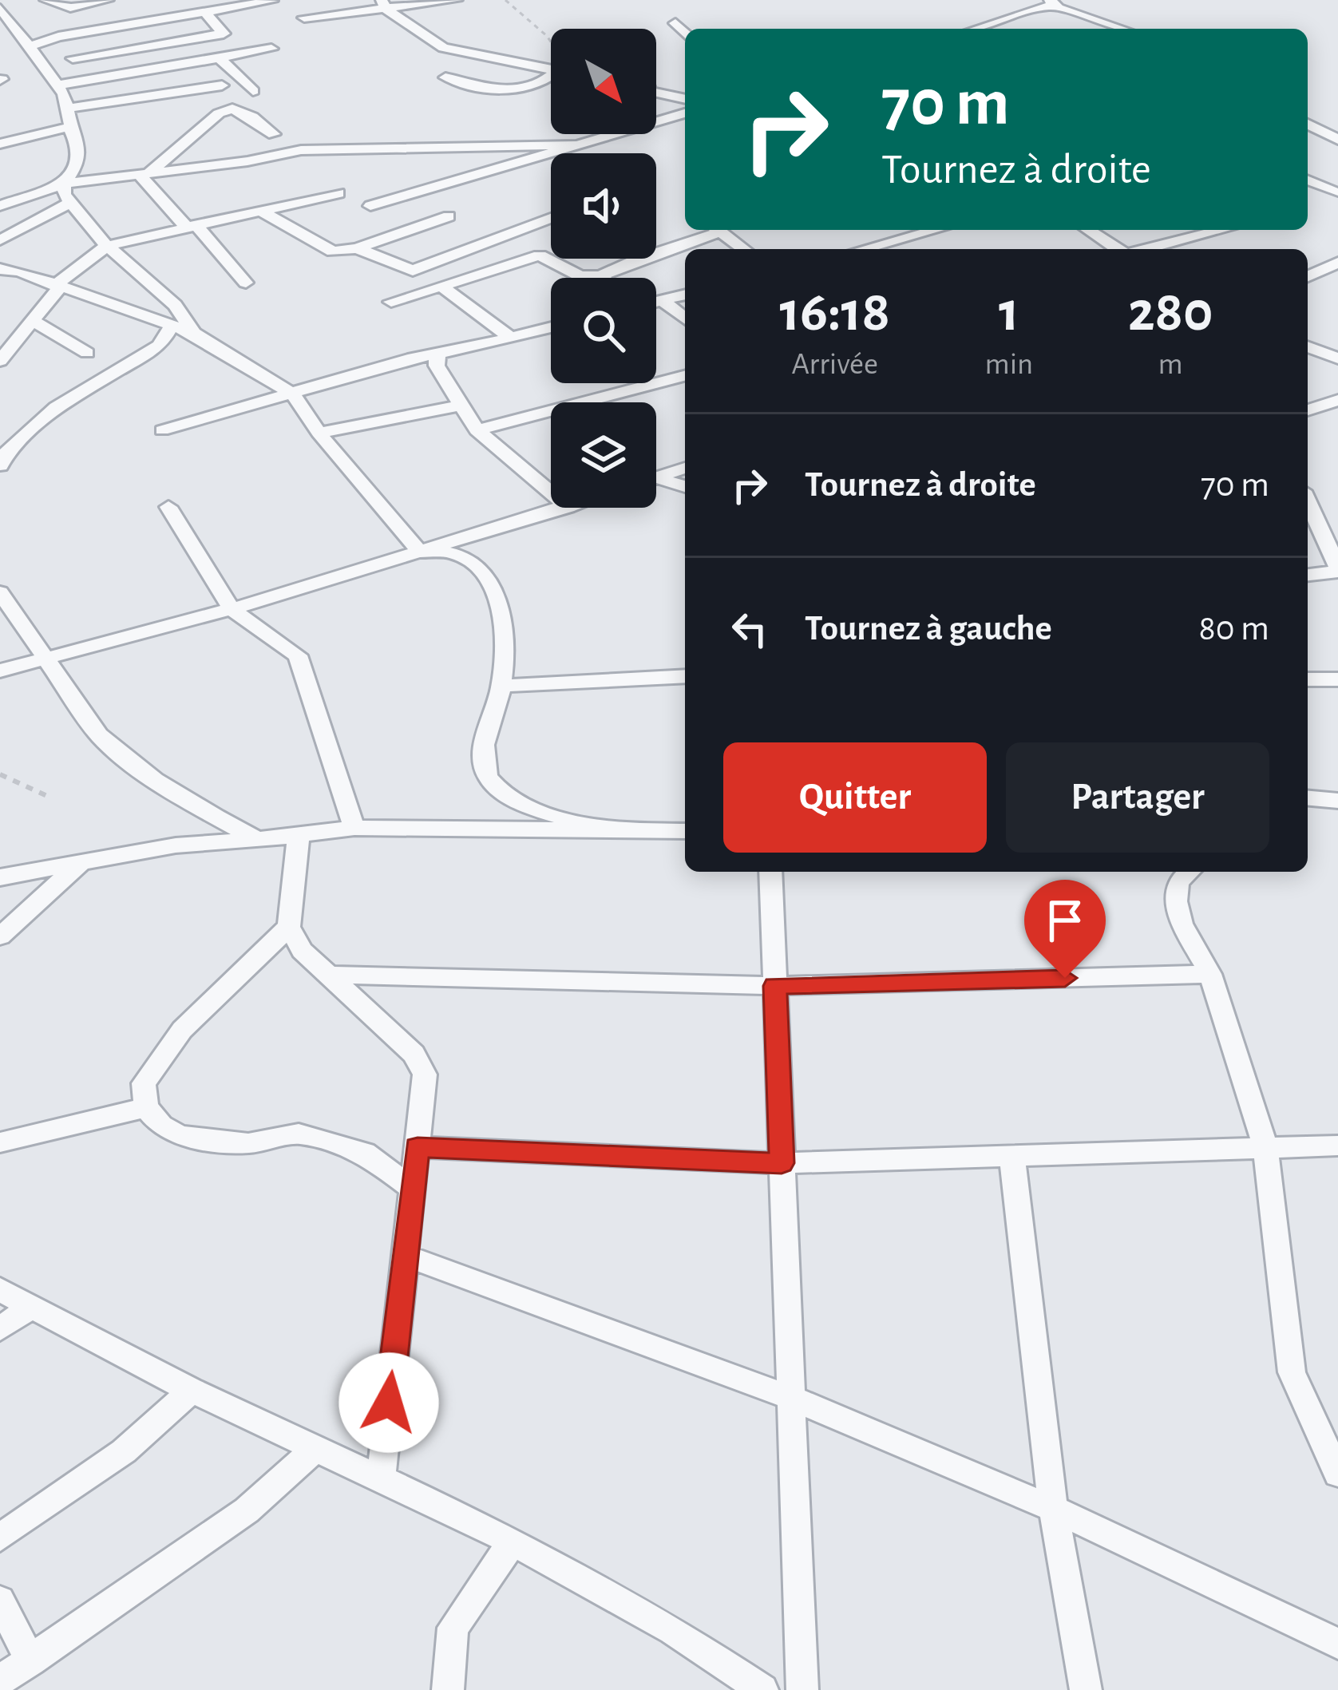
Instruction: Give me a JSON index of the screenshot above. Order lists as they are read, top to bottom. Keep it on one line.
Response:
{"north":"bottom right","page":{"turn":["70 m","Tournez à droite"],"eta":["16:18","Arrivée","1","min","280","m"],"list":[{"name":"Tournez à droite","value":"70 m"},{"name":"Tournez à gauche","value":"80 m"}],"buttons":["Quitter","Partager"]}}
